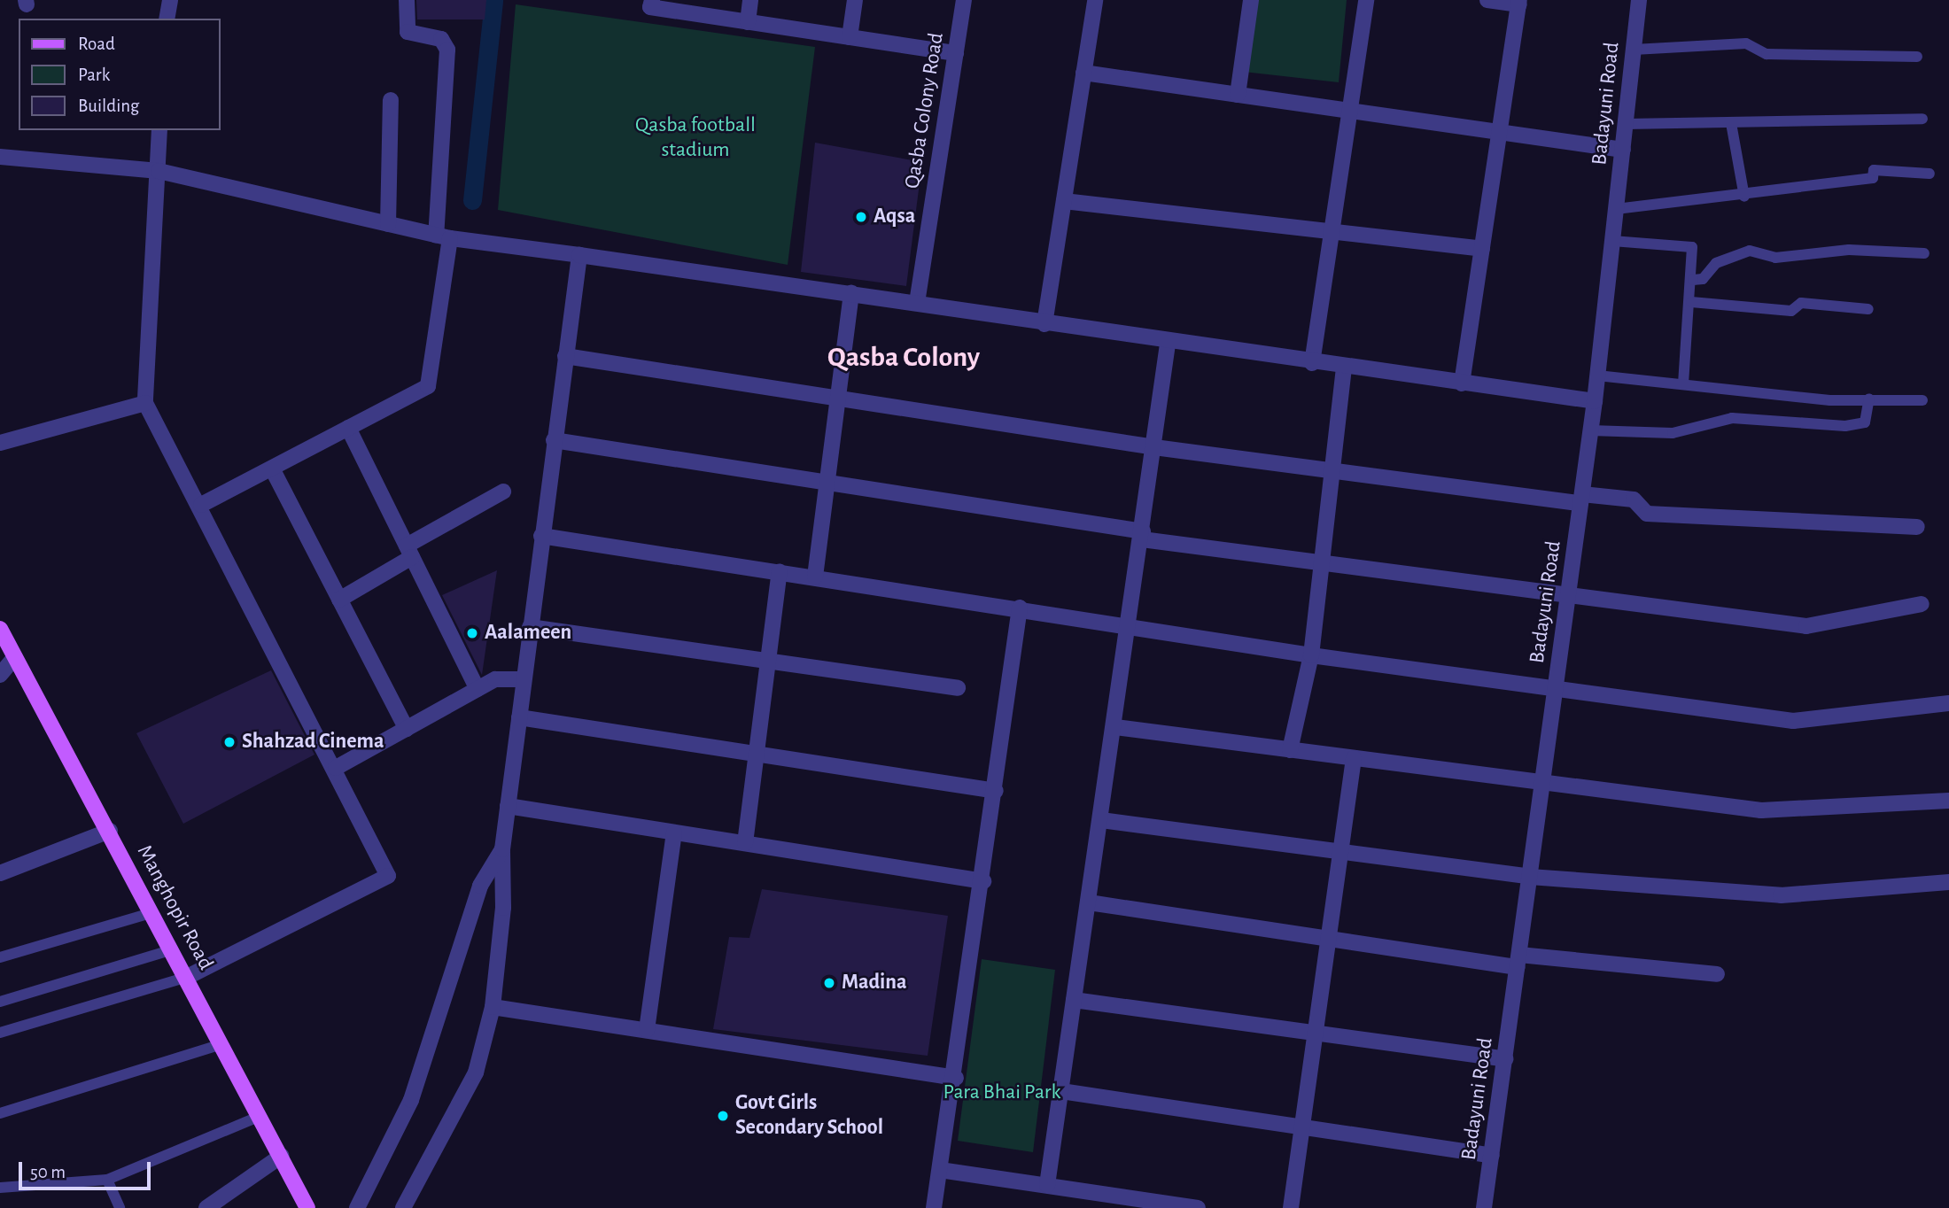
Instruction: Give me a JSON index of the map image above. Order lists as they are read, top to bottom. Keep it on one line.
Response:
{"streets":{"main road":["Manghopir Road"],"street":["Badayuni Road","Qasba Colony Road"]},"districts":["Qasba Colony"],"parks":["Qasba football stadium","Para Bhai Park"],"places":["Aqsa","Aalameen","Shahzad Cinema","Madina","Govt Girls Secondary School"],"legend":["Road","Park","Building"],"scale_bar":"50 m"}
